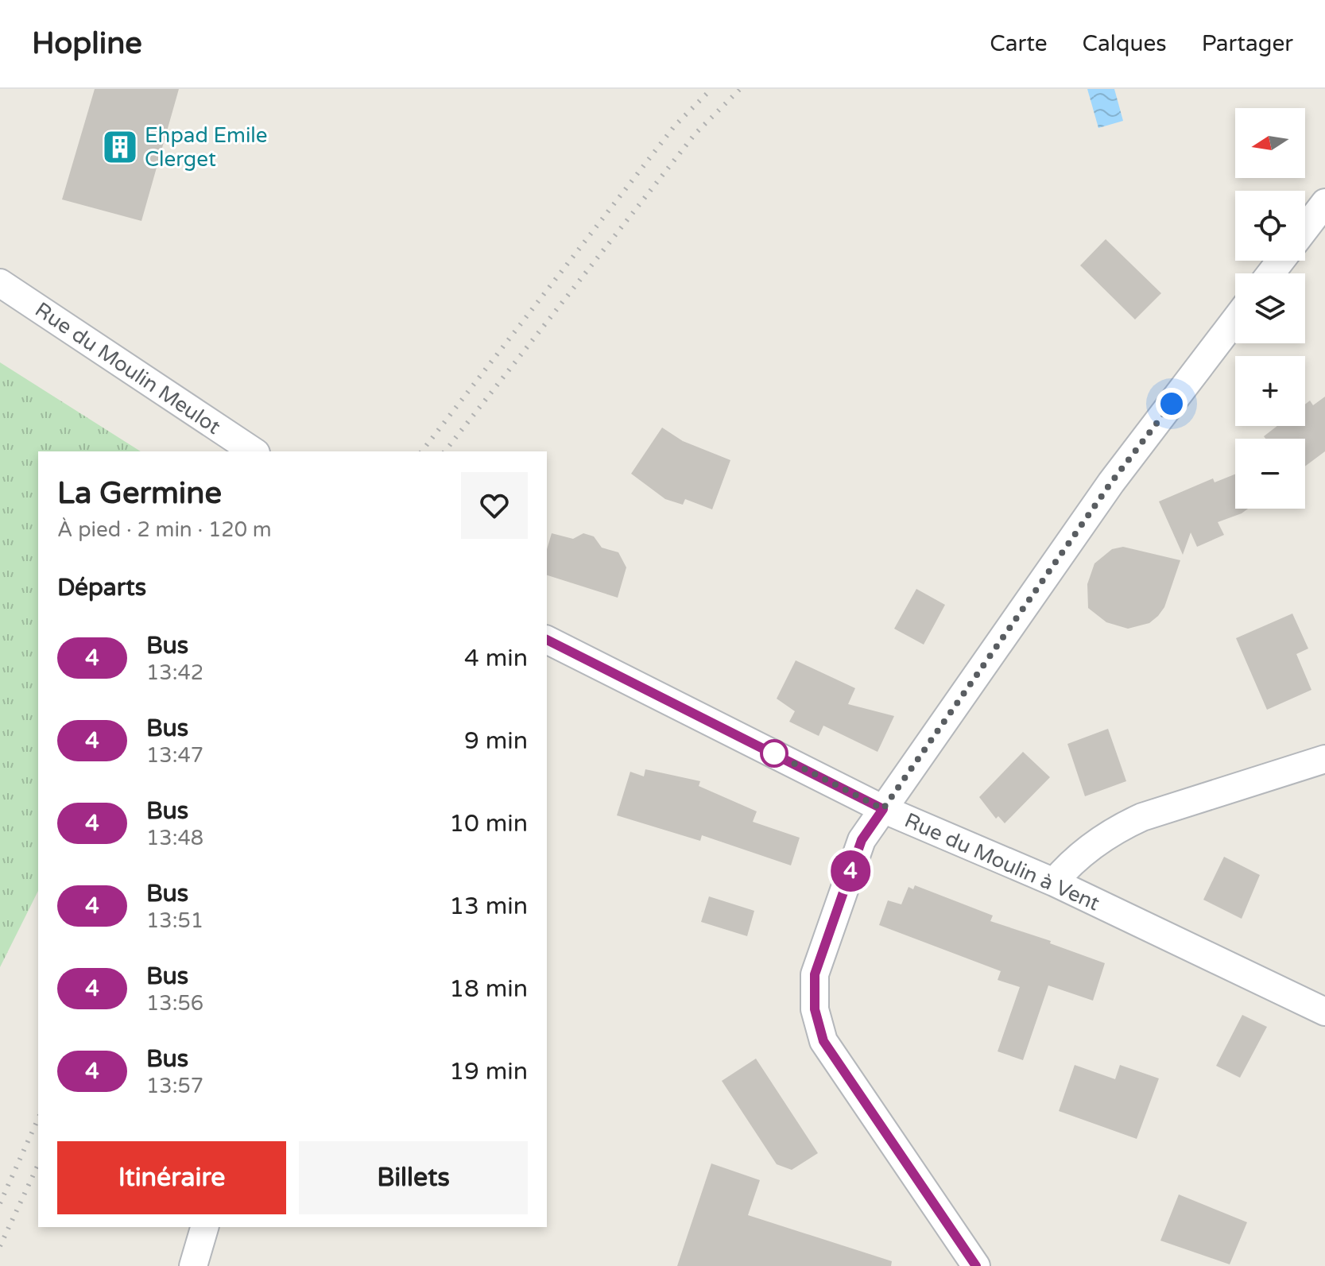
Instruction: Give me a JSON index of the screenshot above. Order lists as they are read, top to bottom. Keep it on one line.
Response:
{"streets":{"street":["Rue du Moulin Meulot","Rue du Moulin à Vent"]},"places":{"building":["Ehpad Emile Clerget"]},"lines":["bus line 4"],"north":"left","page":{"header":"Hopline","nav":["Carte","Calques","Partager"],"on_map":"4","map_buttons":["+","−"],"heading":[["La Germine","À pied · 2 min · 120 m"],"Départs"],"list":[{"mark":"4","name":"Bus","note":"13:42","value":"4 min"},{"mark":"4","name":"Bus","note":"13:47","value":"9 min"},{"mark":"4","name":"Bus","note":"13:48","value":"10 min"},{"mark":"4","name":"Bus","note":"13:51","value":"13 min"},{"mark":"4","name":"Bus","note":"13:56","value":"18 min"},{"mark":"4","name":"Bus","note":"13:57","value":"19 min"}],"buttons":["Itinéraire","Billets"]}}
